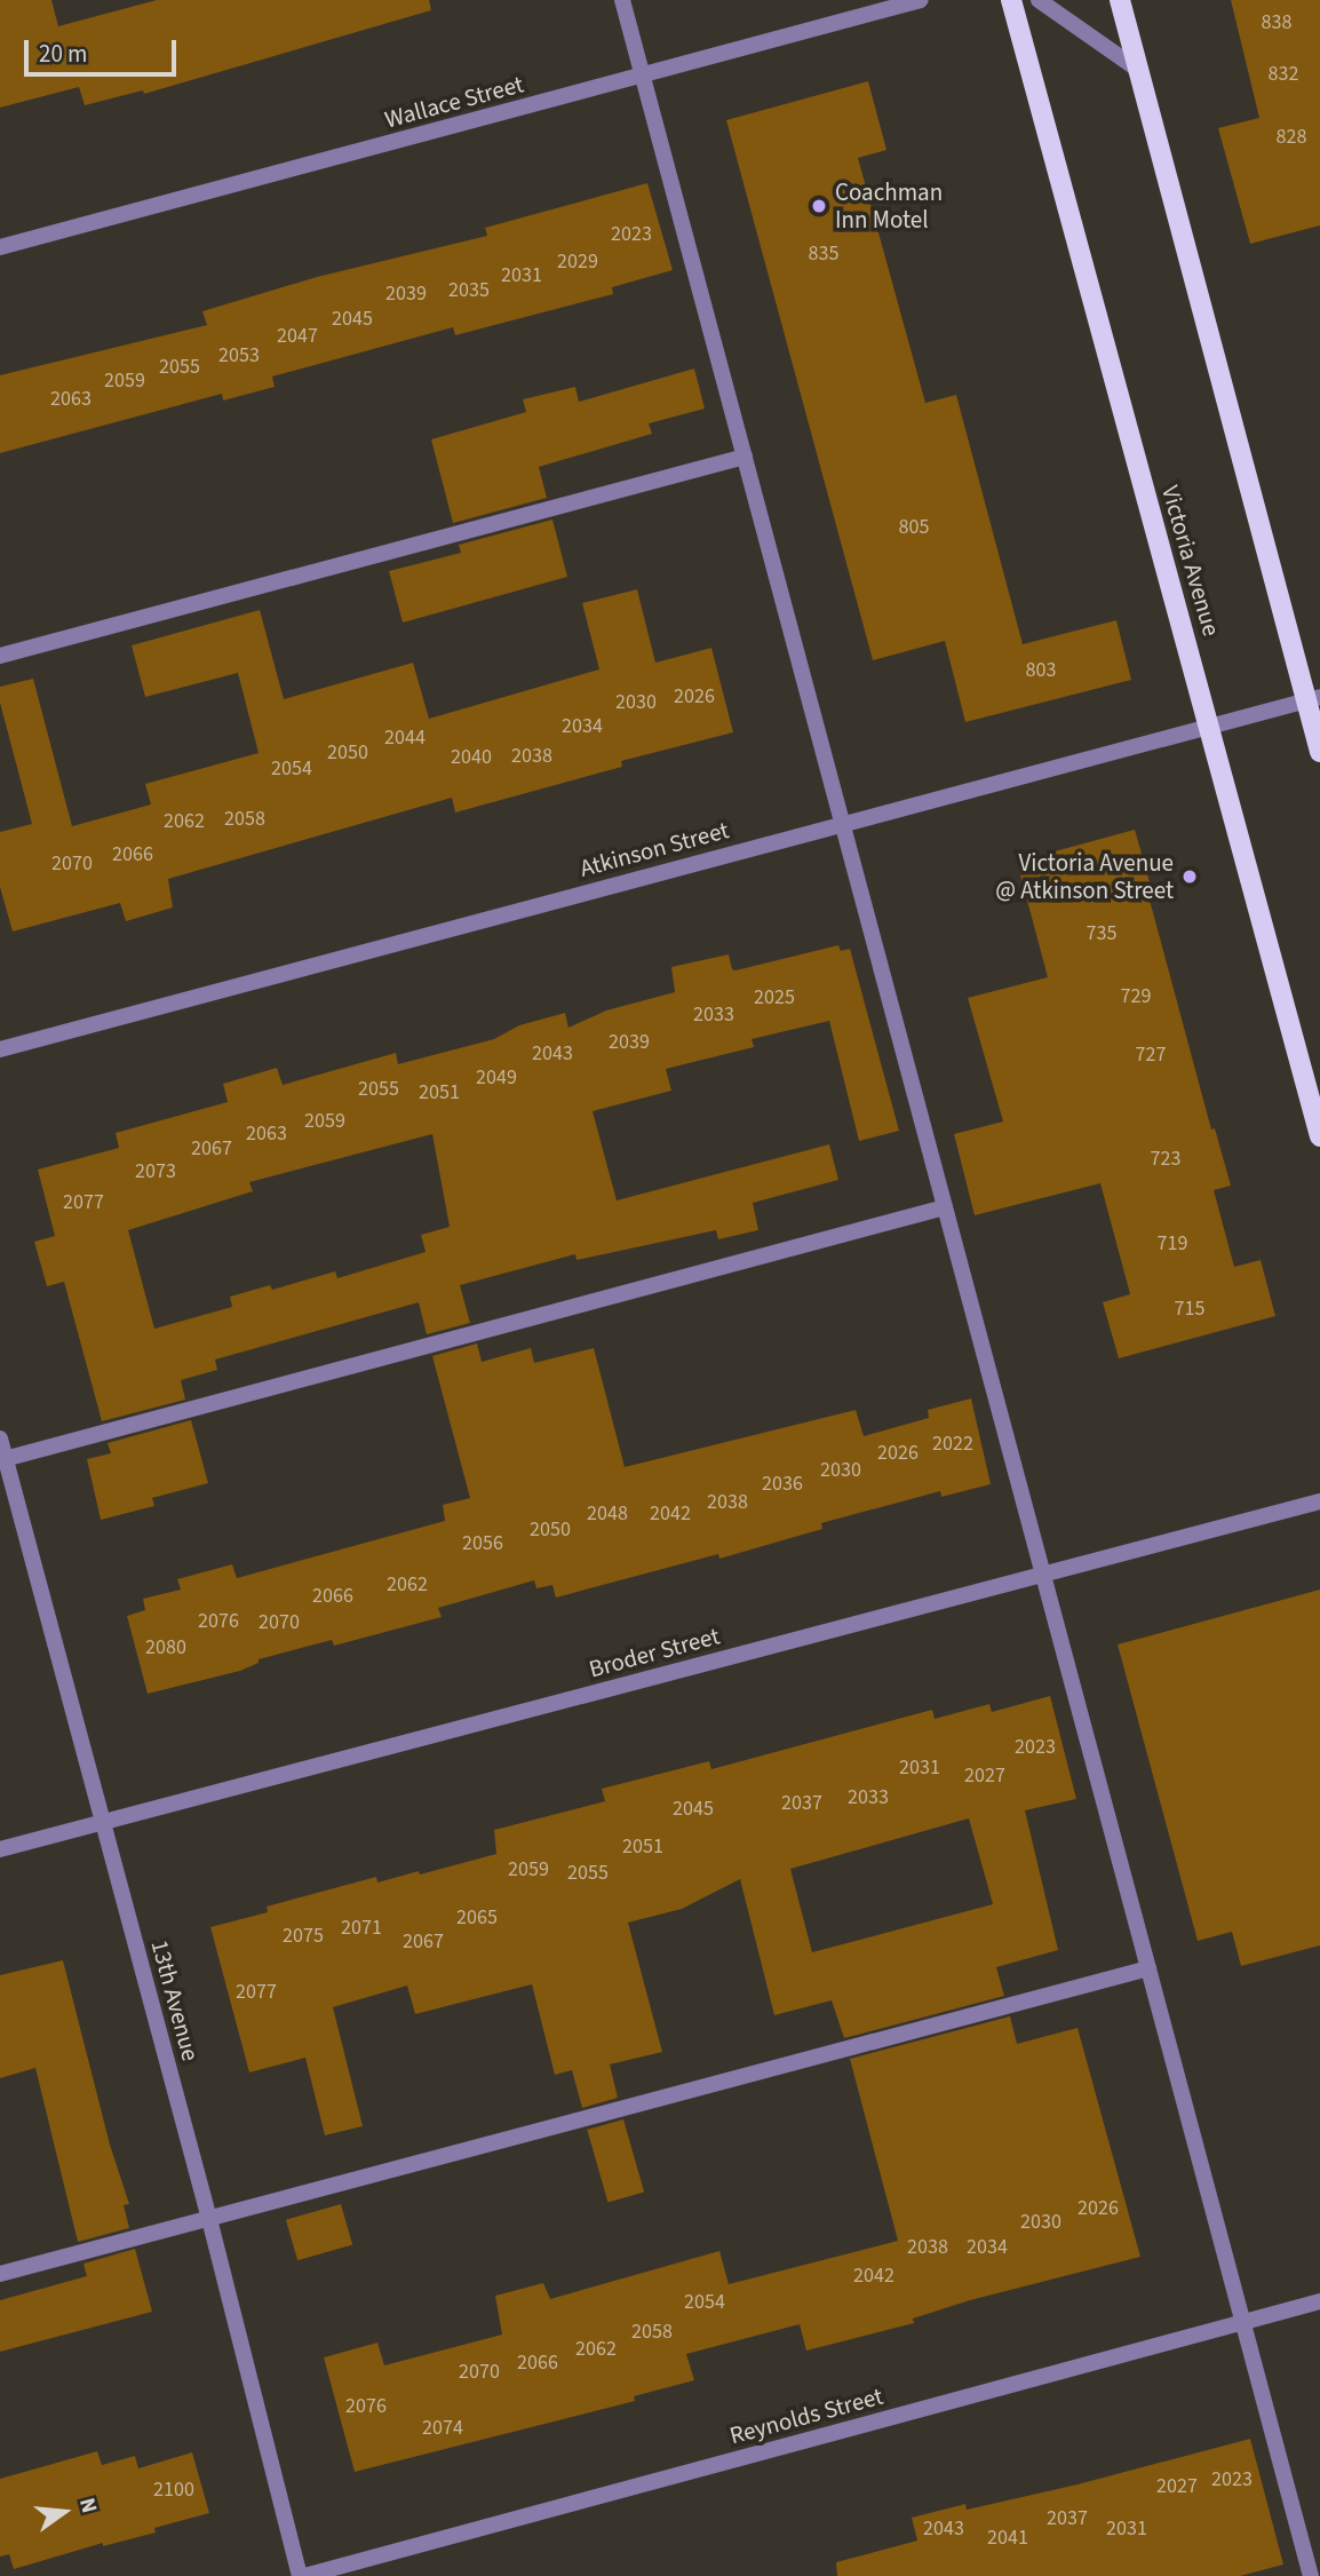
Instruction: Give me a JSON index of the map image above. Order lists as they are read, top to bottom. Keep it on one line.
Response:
{"streets":{"main road":["Victoria Avenue"],"street":["Wallace Street","Atkinson Street","Broder Street","13th Avenue","Reynolds Street"]},"crossings":[["Victoria Avenue","Atkinson Street"],["Broder Street","13th Avenue"],["13th Avenue","Reynolds Street"]],"places":["Coachman Inn Motel","Victoria Avenue @ Atkinson Street"],"house_numbers":["838","832","828","2023","835","2029","2031","2035","2039","2045","2047","2053","2055","2059","2063","805","803","2026","2030","2034","2044","2050","2038","2040","2054","2058","2062","2066","2070","735","729","2025","2033","2039","2043","727","2049","2055","2051","2059","2063","2067","723","2073","2077","719","715","2022","2026","2030","2036","2038","2048","2042","2050","2056","2062","2066","2076","2070","2080","2023","2031","2027","2033","2037","2045","2051","2059","2055","2065","2071","2075","2067","2077","2026","2030","2038","2034","2042","2054","2058","2062","2066","2070","2076","2074","2023","2027","2100","2037","2043","2031","2041"],"scale_bar":"20 m","north":"right"}
